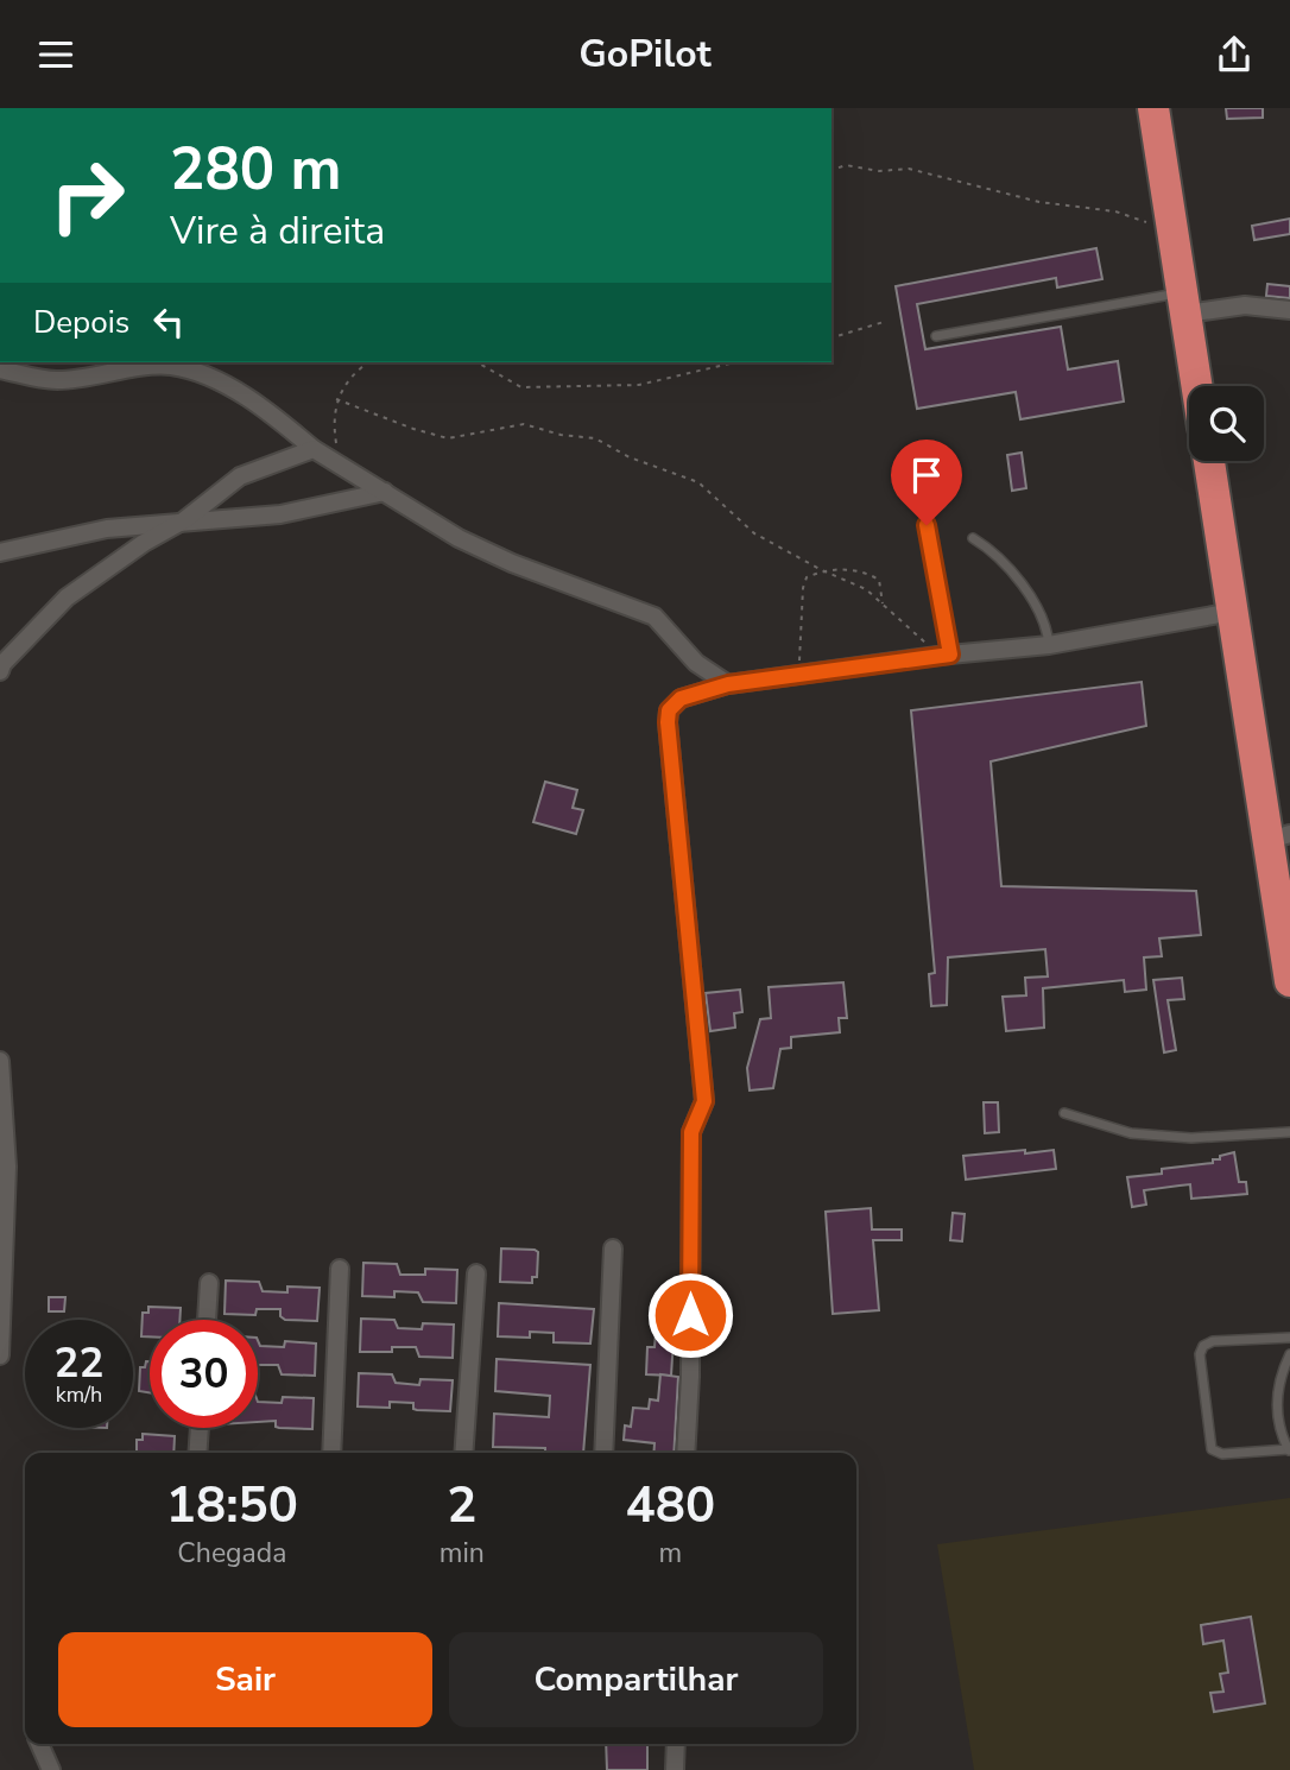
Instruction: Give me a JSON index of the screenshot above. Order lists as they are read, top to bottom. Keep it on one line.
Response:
{"page":{"header":"GoPilot","turn":["280 m","Vire à direita"],"then":"Depois","speed":"22 km/h","limit":"30","eta":["18:50","Chegada","2","min","480","m"],"buttons":["Sair","Compartilhar"]}}
